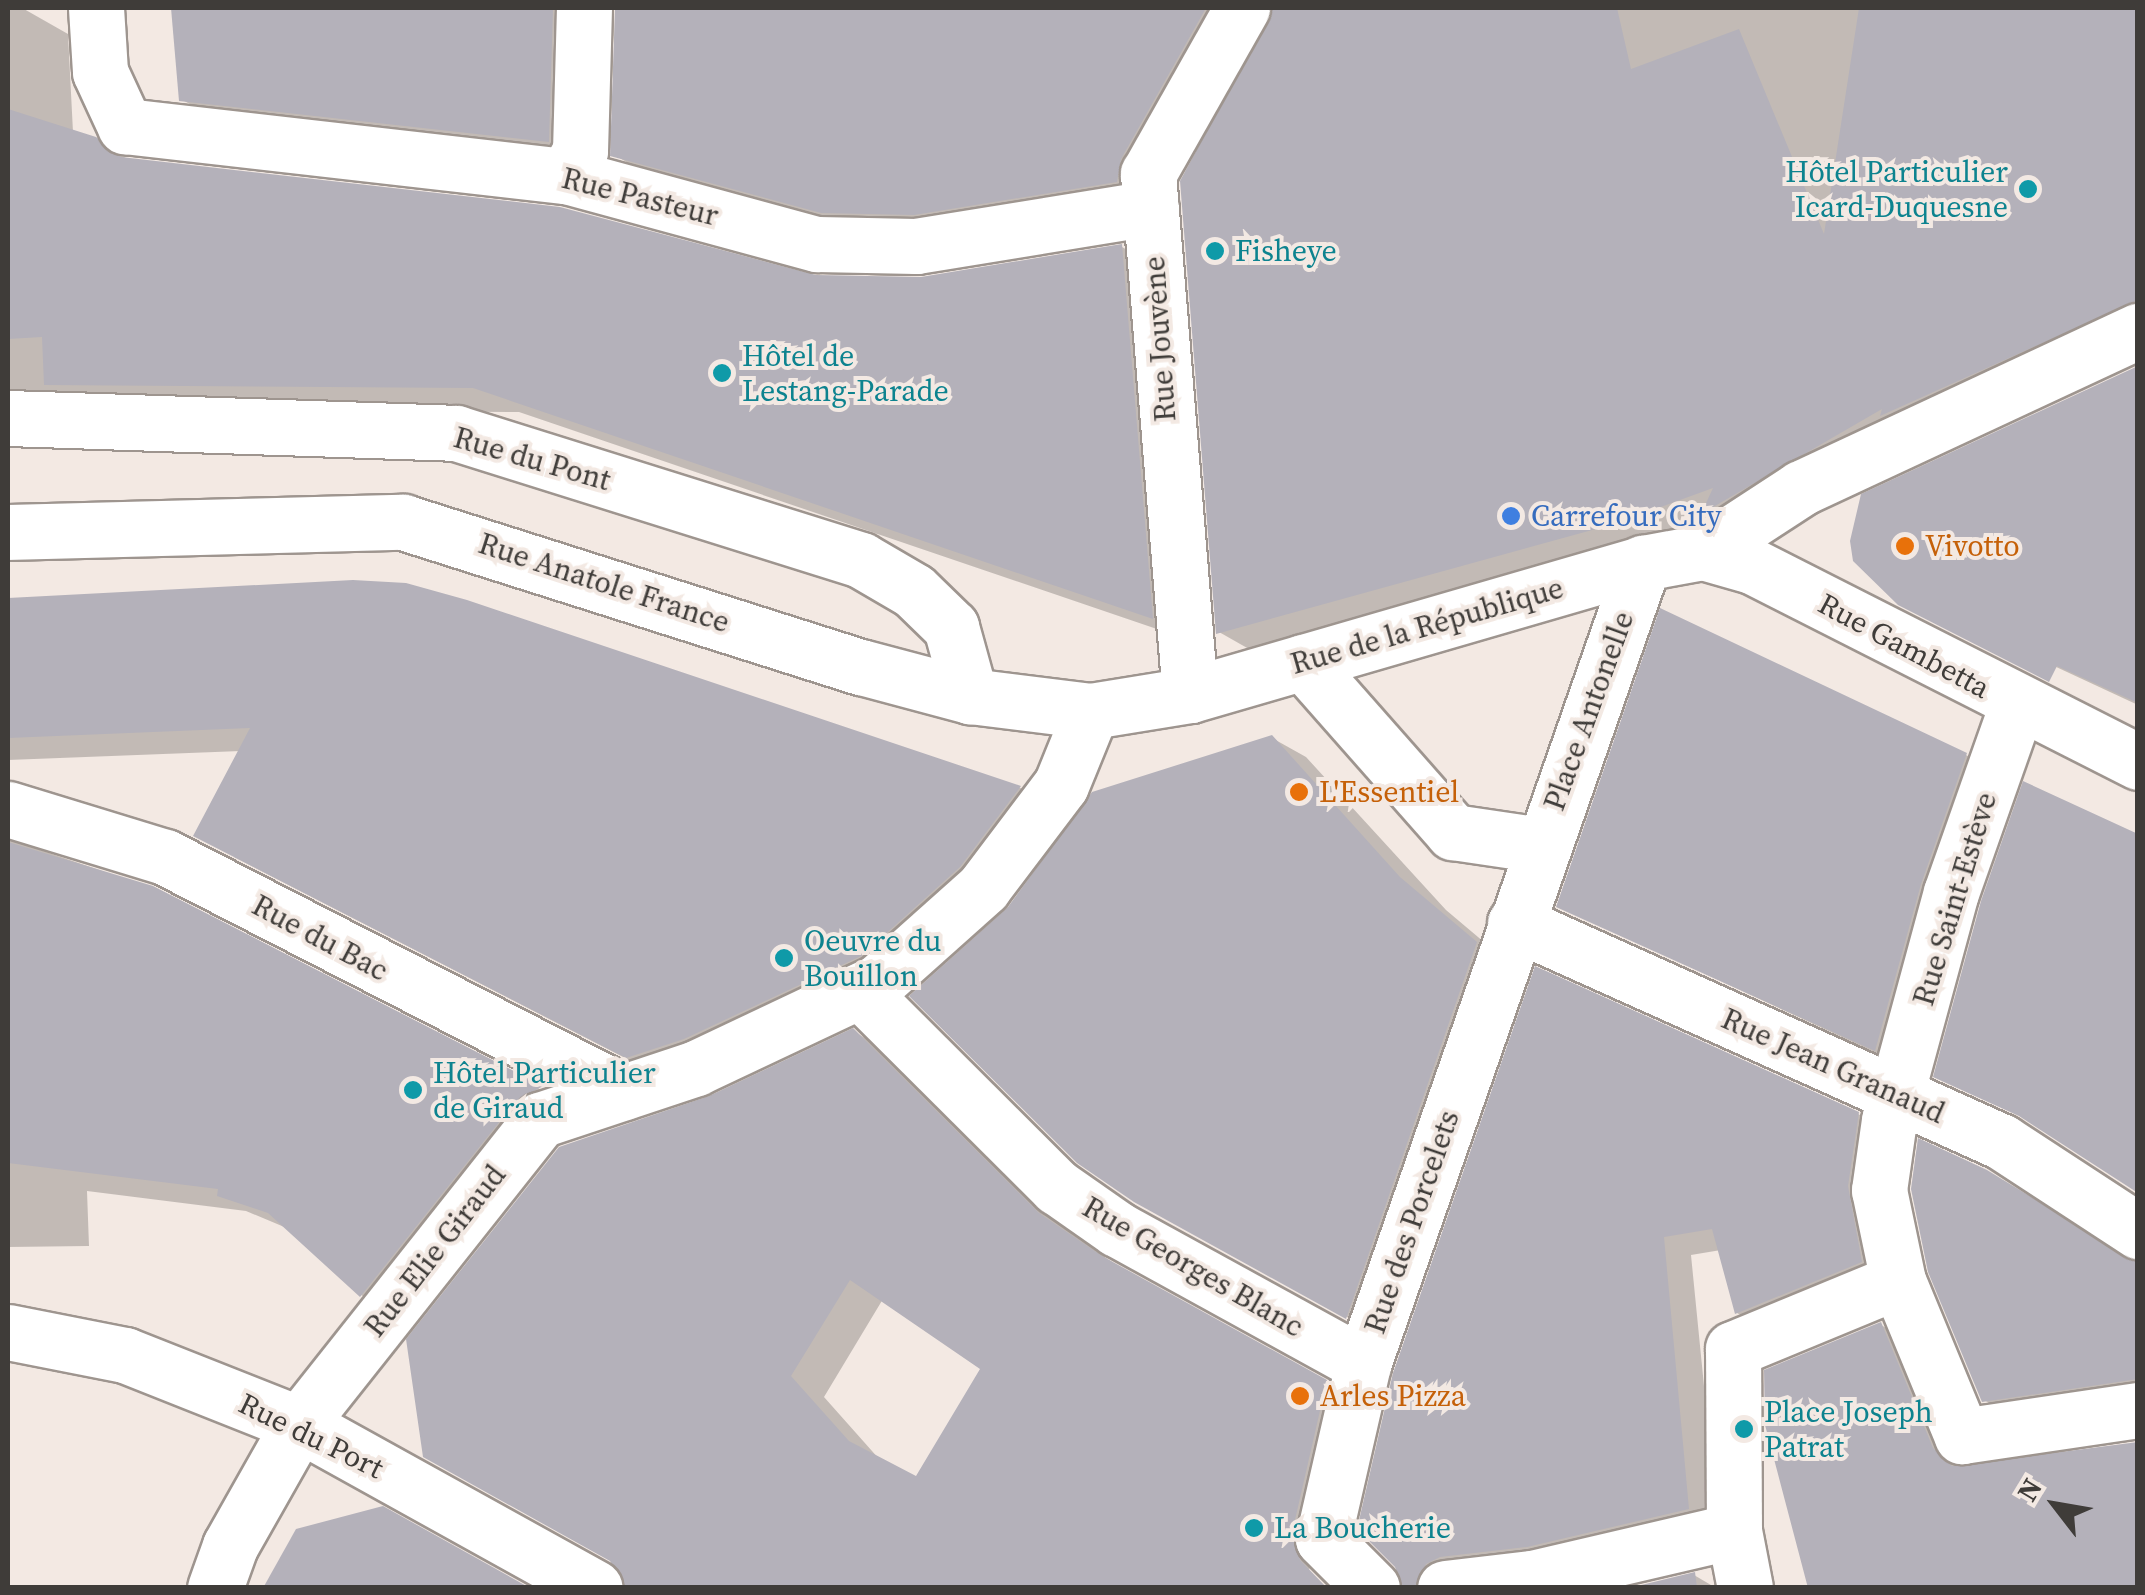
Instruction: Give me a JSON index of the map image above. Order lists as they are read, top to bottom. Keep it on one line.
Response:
{"streets":{"street":["Rue Pasteur","Rue Jouvène","Rue du Pont","Rue Anatole France","Rue de la République","Rue Gambetta","Place Antonelle","Rue Saint-Estève","Rue du Bac","Rue Jean Granaud","Rue des Porcelets","Rue Elie Giraud","Rue Georges Blanc","Rue du Port"]},"crossings":[["Rue Pasteur","Rue Jouvène"],["Rue Jouvène","Rue Anatole France"],["Rue Jouvène","Rue de la République"],["Rue du Pont","Rue Anatole France"],["Rue Anatole France","Rue de la République"],["Rue Anatole France","Rue Elie Giraud"],["Rue de la République","Rue Gambetta"],["Rue de la République","Place Antonelle"],["Rue Gambetta","Place Antonelle"],["Rue Gambetta","Rue Saint-Estève"],["Place Antonelle","Rue des Porcelets"],["Rue Saint-Estève","Rue Jean Granaud"],["Rue du Bac","Rue Elie Giraud"],["Rue Jean Granaud","Rue des Porcelets"],["Rue des Porcelets","Rue Georges Blanc"],["Rue Elie Giraud","Rue Georges Blanc"],["Rue Elie Giraud","Rue du Port"]],"places":["Hôtel Particulier Icard-Duquesne","Fisheye","Hôtel de Lestang-Parade","Carrefour City","Vivotto","L'Essentiel","Oeuvre du Bouillon","Hôtel Particulier de Giraud","Arles Pizza","Place Joseph Patrat","La Boucherie"],"north":"top left"}
